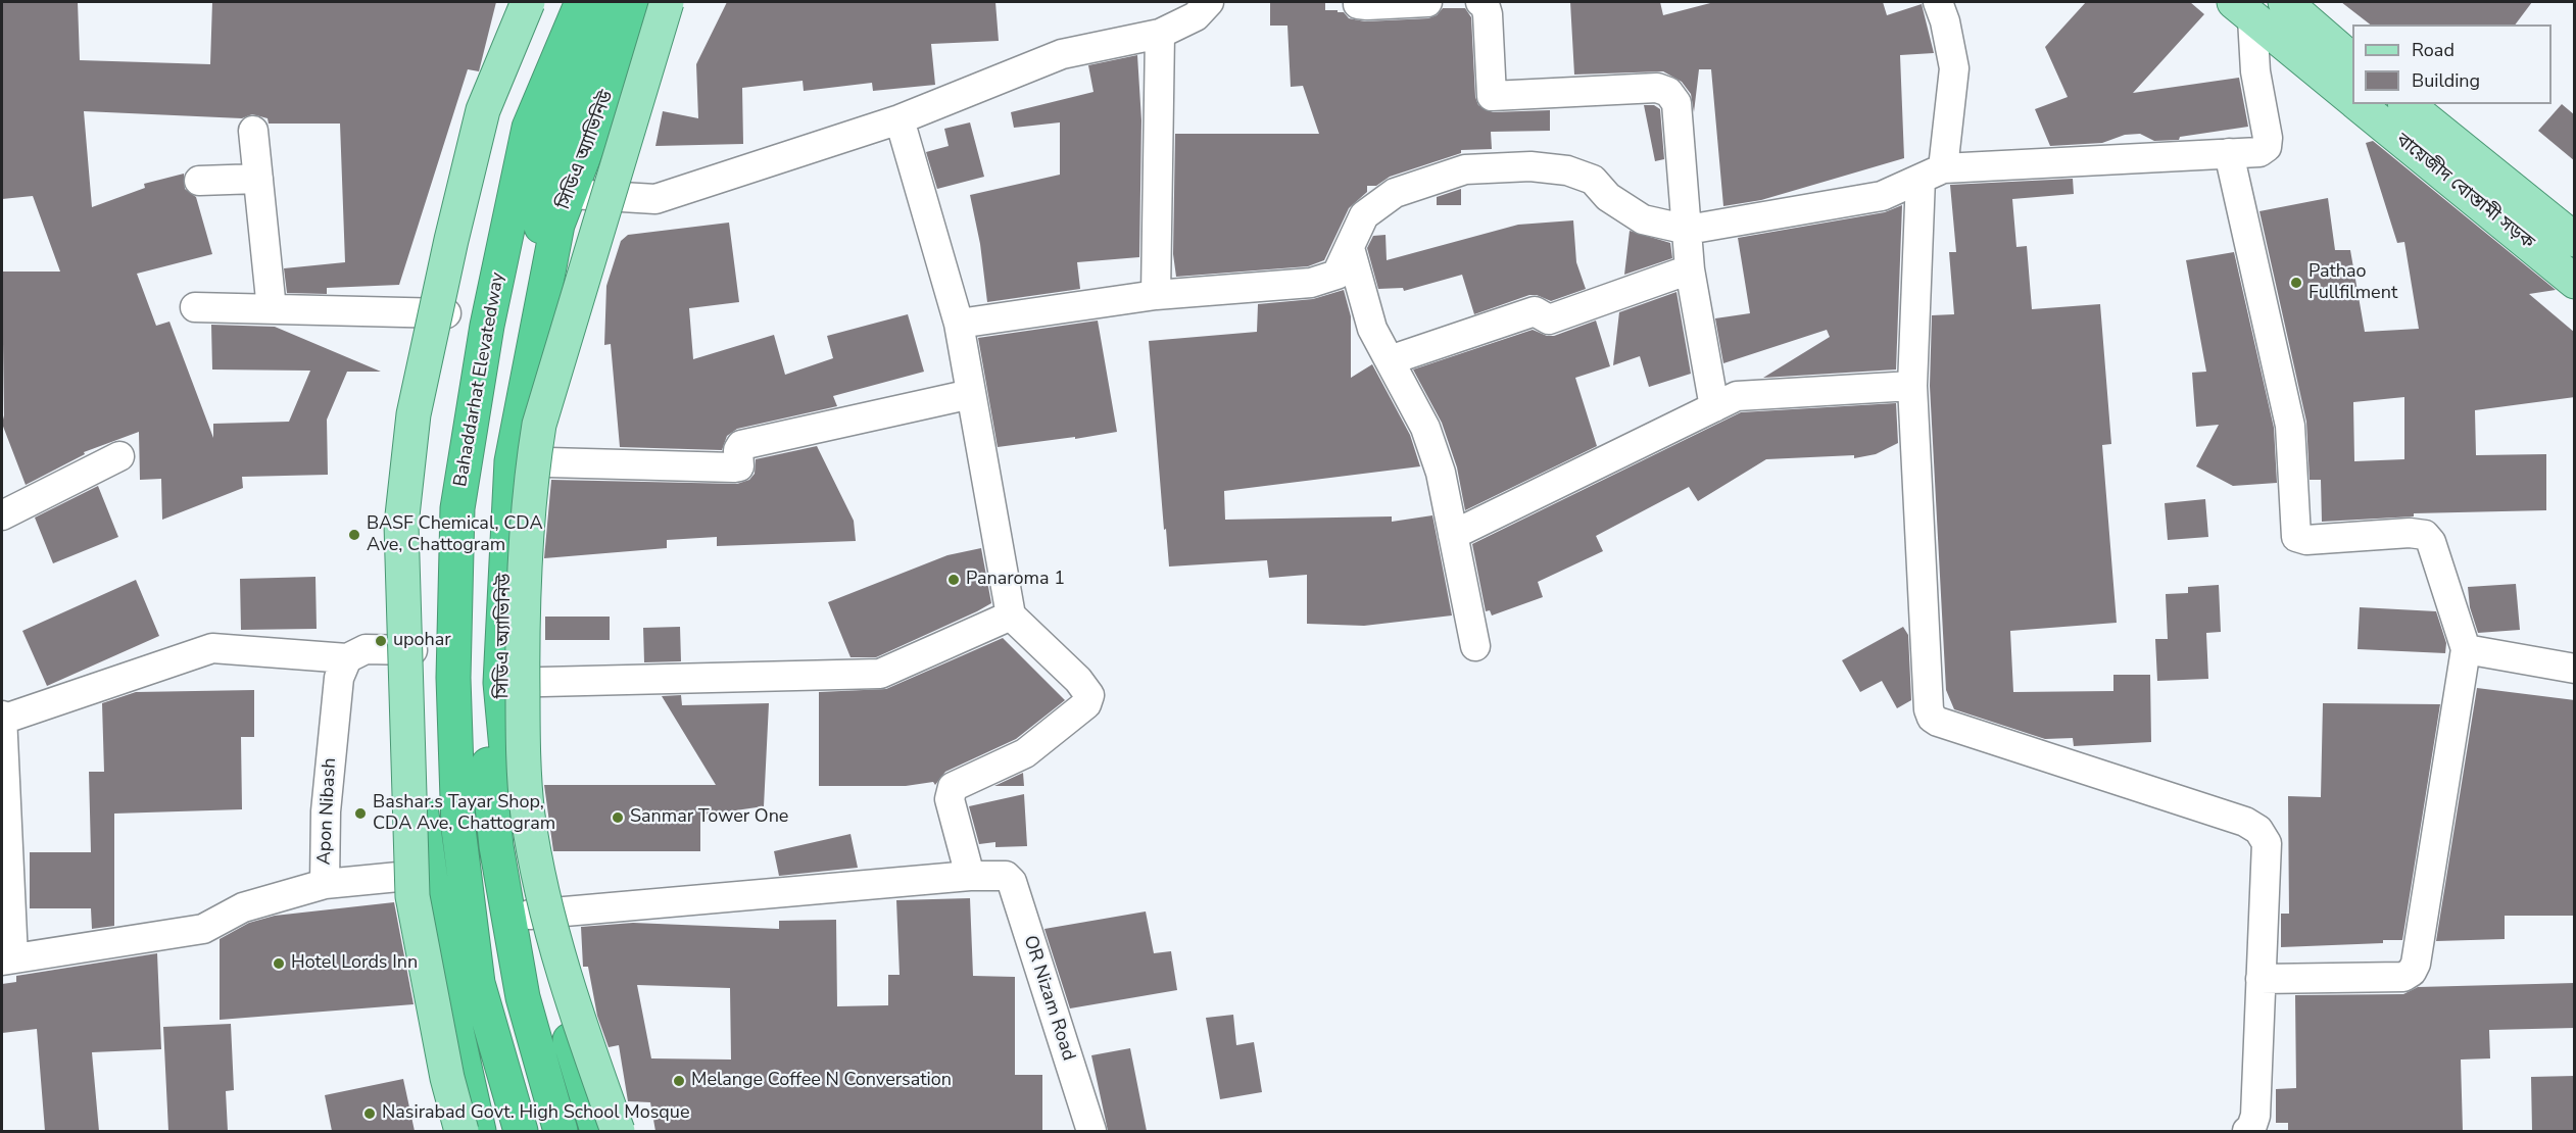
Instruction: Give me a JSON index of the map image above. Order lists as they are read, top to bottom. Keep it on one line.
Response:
{"streets":{"highway":["সিডিএ অ্যাভিনিউ","Bahaddarhat Elevatedway"],"main road":["বায়েজীদ বোস্তামী সড়ক"],"street":["Apon Nibash","OR Nizam Road"]},"places":["Pathao Fullfilment","BASF Chemical, CDA Ave, Chattogram","Panaroma 1","upohar","Bashar.s Tayar Shop, CDA Ave, Chattogram","Sanmar Tower One","Hotel Lords Inn","Melange Coffee N Conversation","Nasirabad Govt. High School Mosque"],"legend":["Road","Building"]}
